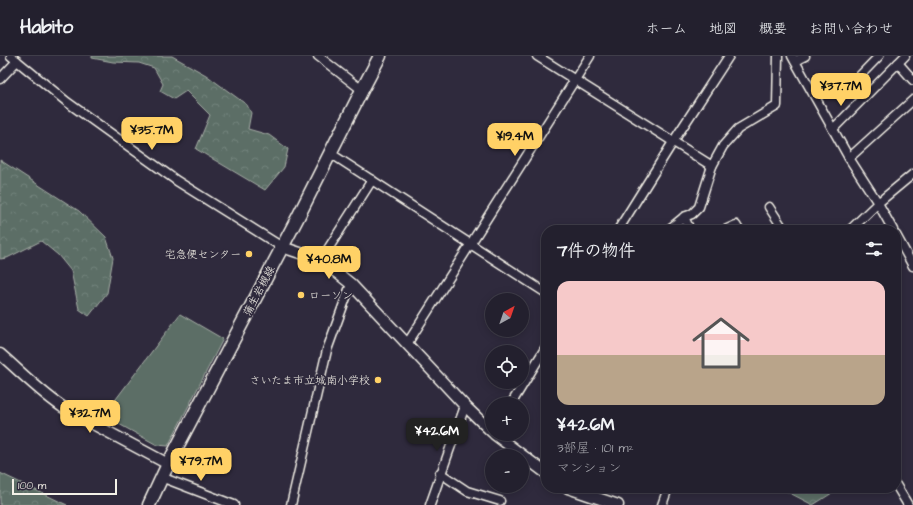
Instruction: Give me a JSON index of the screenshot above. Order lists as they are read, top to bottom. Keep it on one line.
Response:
{"streets":{"main road":["蒲生岩槻線"]},"places":["宅急便センター","ローソン","さいたま市立城南小学校"],"scale_bar":"100 m","north":"top right","page":{"header":"Habito","nav":["ホーム","地図","概要","お問い合わせ"],"price":["¥37.7M","¥35.7M","¥19.4M","¥40.8M","¥32.7M","¥42.6M","¥79.7M"],"heading":"7件の物件","list":[{"name":"¥42.6M","note":"3部屋 · 101 m² · マンション"}],"map_buttons":["+","−"],"scale":"100 m"}}
